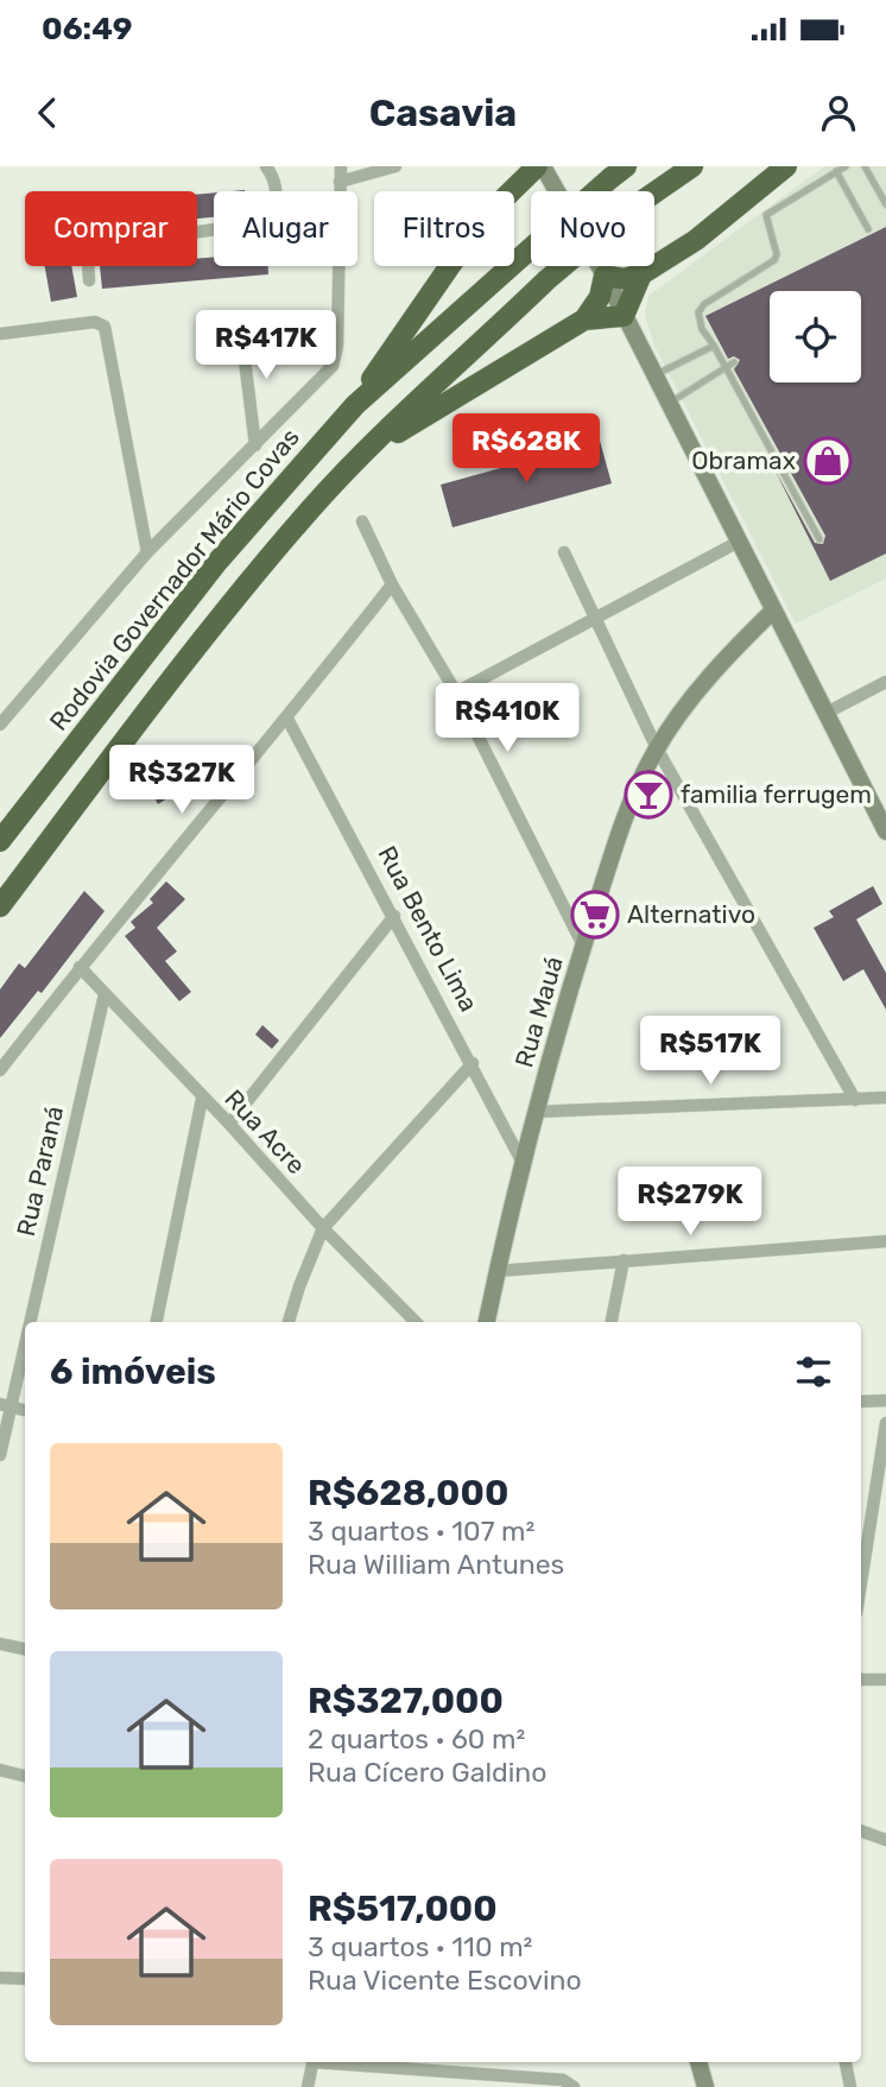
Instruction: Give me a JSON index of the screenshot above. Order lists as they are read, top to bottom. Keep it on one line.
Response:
{"streets":{"highway":["Rodovia Governador Mário Covas"],"street":["Rua Bento Lima","Rua Mauá","Rua Acre","Rua Paraná"]},"crossings":[["Rua Bento Lima","Rua Mauá"],["Rua Acre","Rua Paraná"]],"places":{"shop":["Obramax"],"bar":["familia ferrugem"],"supermarket":["Alternativo"]},"page":{"status":"06:49","header":"Casavia","chip":["Comprar","Alugar","Filtros","Novo"],"price":["R$417K","R$628K","R$410K","R$327K","R$517K","R$279K"],"heading":"6 imóveis","list":[{"name":"R$628,000","note":"3 quartos · 107 m² · Rua William Antunes"},{"name":"R$327,000","note":"2 quartos · 60 m² · Rua Cícero Galdino"},{"name":"R$517,000","note":"3 quartos · 110 m² · Rua Vicente Escovino"}]}}
